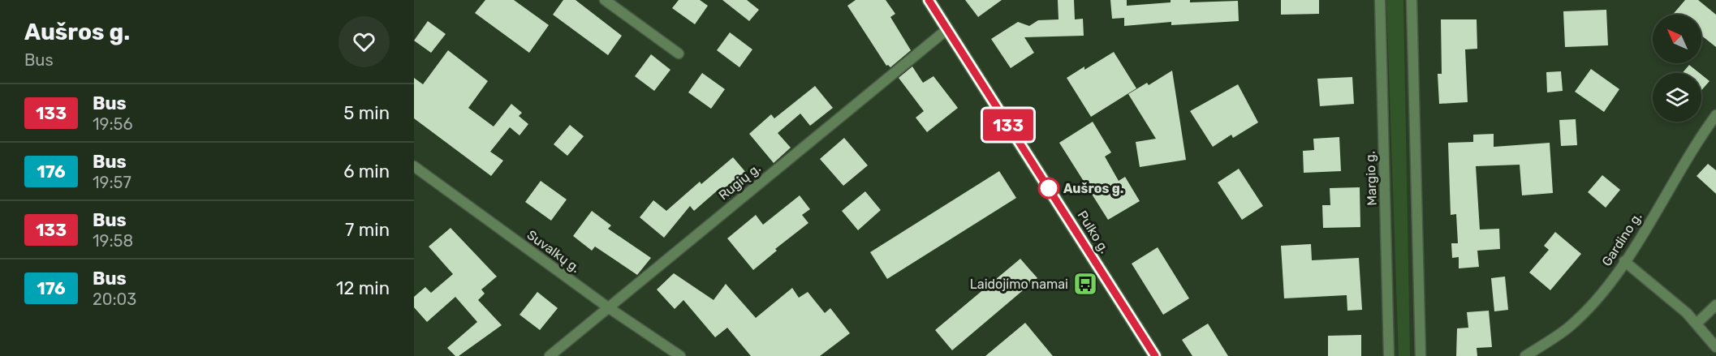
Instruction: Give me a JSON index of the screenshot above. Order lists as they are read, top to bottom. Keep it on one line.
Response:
{"streets":{"main road":["Pulko g."],"street":["Margio g.","Rugių g.","Gardino g.","Suvalkų g."]},"crossings":[["Rugių g.","Pulko g."],["Rugių g.","Suvalkų g."]],"places":{"other":["Aušros g."],"bus stop":["Laidojimo namai"]},"lines":["bus line 133"],"north":"top left","page":{"heading":["Aušros g.","Bus"],"on_map":"133","list":[{"mark":"133","name":"Bus","note":"19:56","value":"5 min"},{"mark":"176","name":"Bus","note":"19:57","value":"6 min"},{"mark":"133","name":"Bus","note":"19:58","value":"7 min"},{"mark":"176","name":"Bus","note":"20:03","value":"12 min"}]}}
